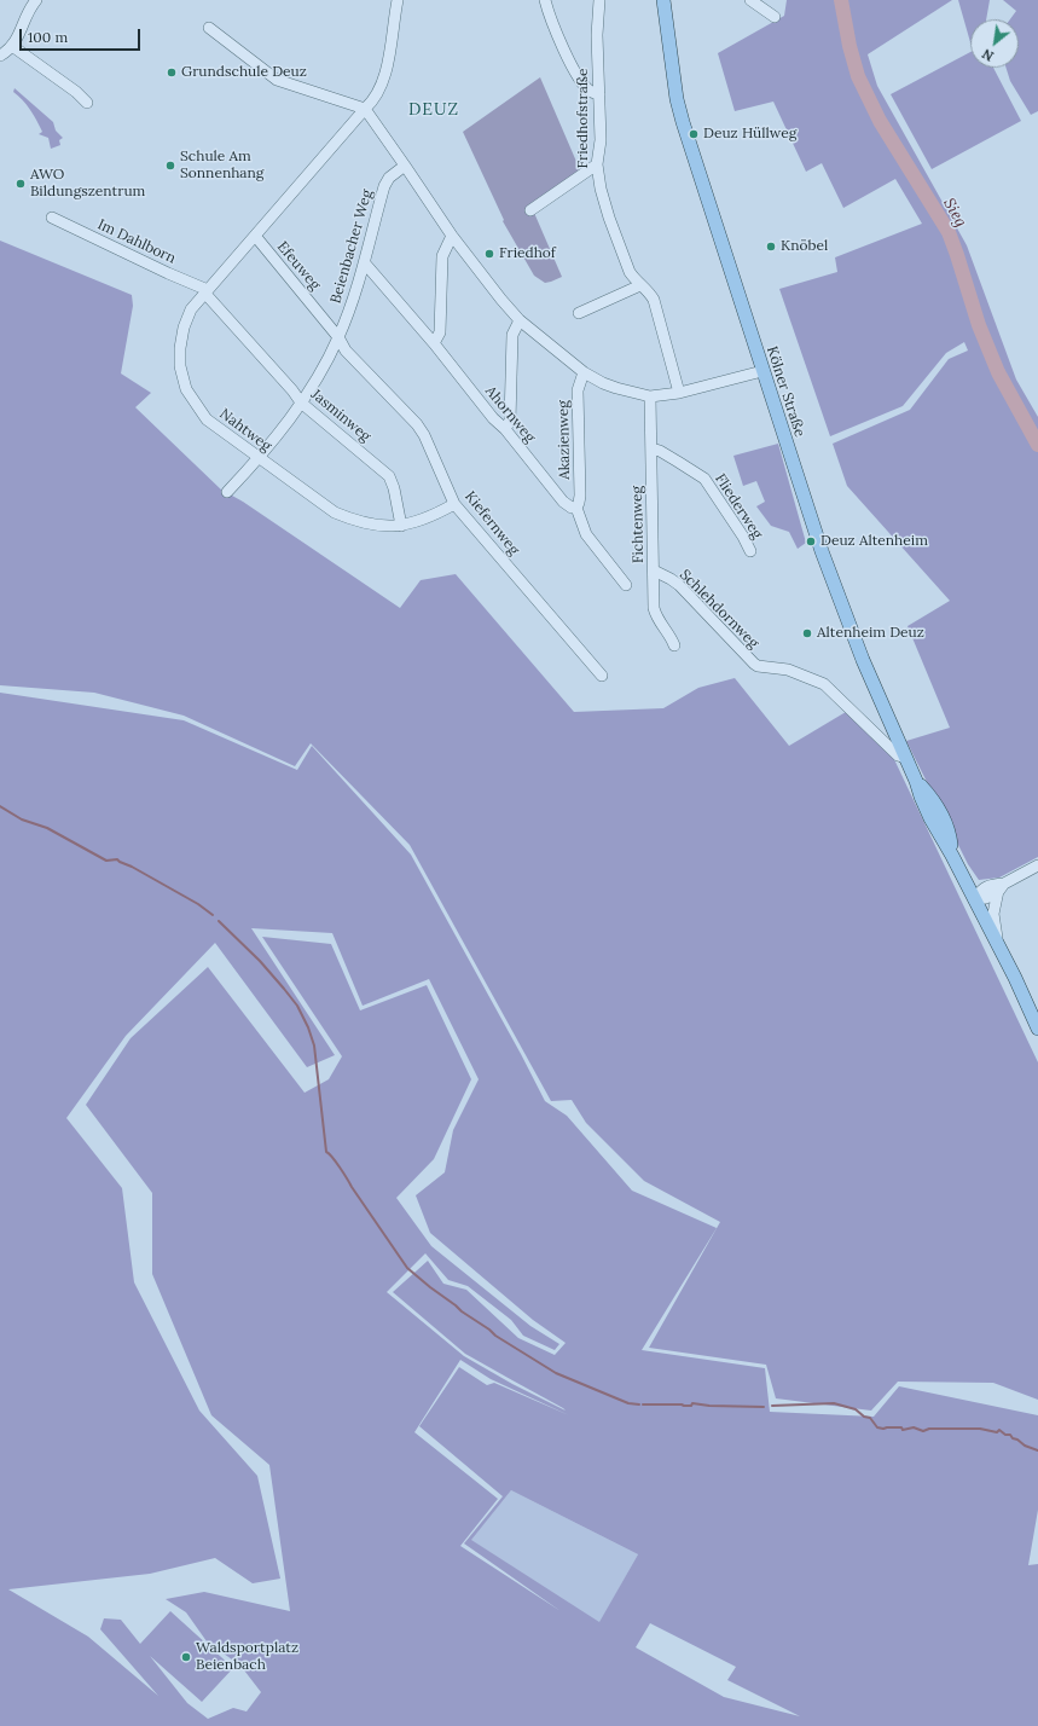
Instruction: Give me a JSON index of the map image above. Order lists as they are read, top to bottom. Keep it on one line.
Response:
{"streets":{"main road":["Kölner Straße"],"street":["Friedhofstraße","Im Dahlborn","Beienbacher Weg","Efeuweg","Ahornweg","Jasminweg","Nahtweg","Akazienweg","Fliederweg","Kiefernweg","Fichtenweg","Schlehdornweg"]},"crossings":[["Im Dahlborn","Jasminweg"],["Im Dahlborn","Nahtweg"],["Beienbacher Weg","Efeuweg"],["Beienbacher Weg","Ahornweg"],["Beienbacher Weg","Jasminweg"],["Beienbacher Weg","Nahtweg"],["Beienbacher Weg","Kiefernweg"],["Efeuweg","Nahtweg"],["Efeuweg","Kiefernweg"],["Kölner Straße","Schlehdornweg"],["Ahornweg","Akazienweg"],["Jasminweg","Nahtweg"],["Nahtweg","Kiefernweg"],["Fliederweg","Fichtenweg"],["Fichtenweg","Schlehdornweg"]],"districts":["DEUZ"],"water":["Sieg"],"places":["Grundschule Deuz","Deuz Hüllweg","Schule Am Sonnenhang","AWO Bildungszentrum","Knöbel","Friedhof","Deuz Altenheim","Altenheim Deuz","Waldsportplatz Beienbach"],"scale_bar":"100 m","north":"bottom left"}
